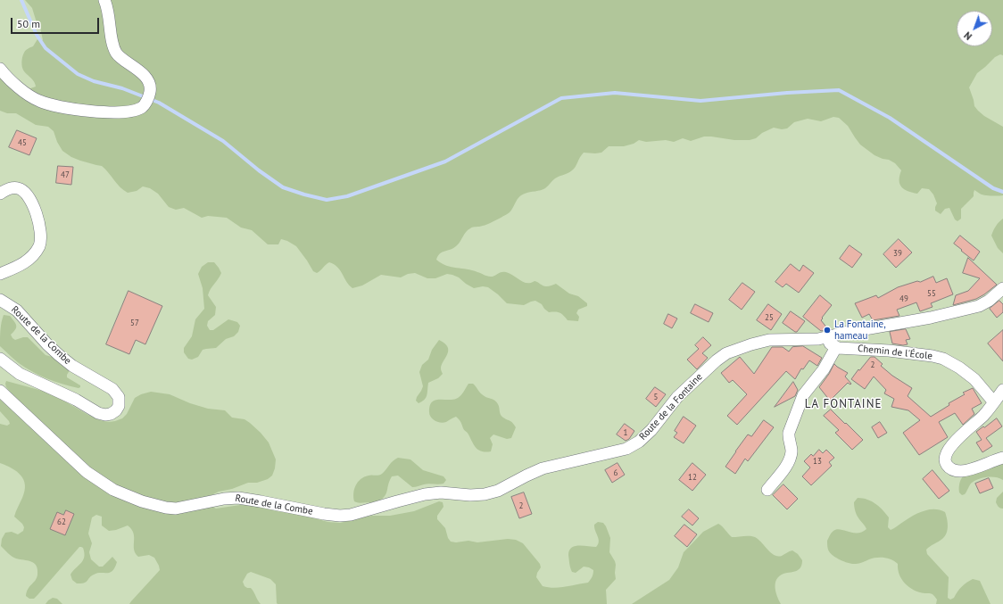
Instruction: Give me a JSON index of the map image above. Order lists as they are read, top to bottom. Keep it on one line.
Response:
{"streets":{"street":["Route de la Combe","Chemin de l'École","Route de la Fontaine"]},"crossings":[["Route de la Combe","Route de la Fontaine"]],"districts":["LA FONTAINE"],"places":["La Fontaine, hameau"],"house_numbers":["45","47","39","55","49","25","57","2","5","1","13","6","12","2","62"],"scale_bar":"50 m","north":"bottom left"}
